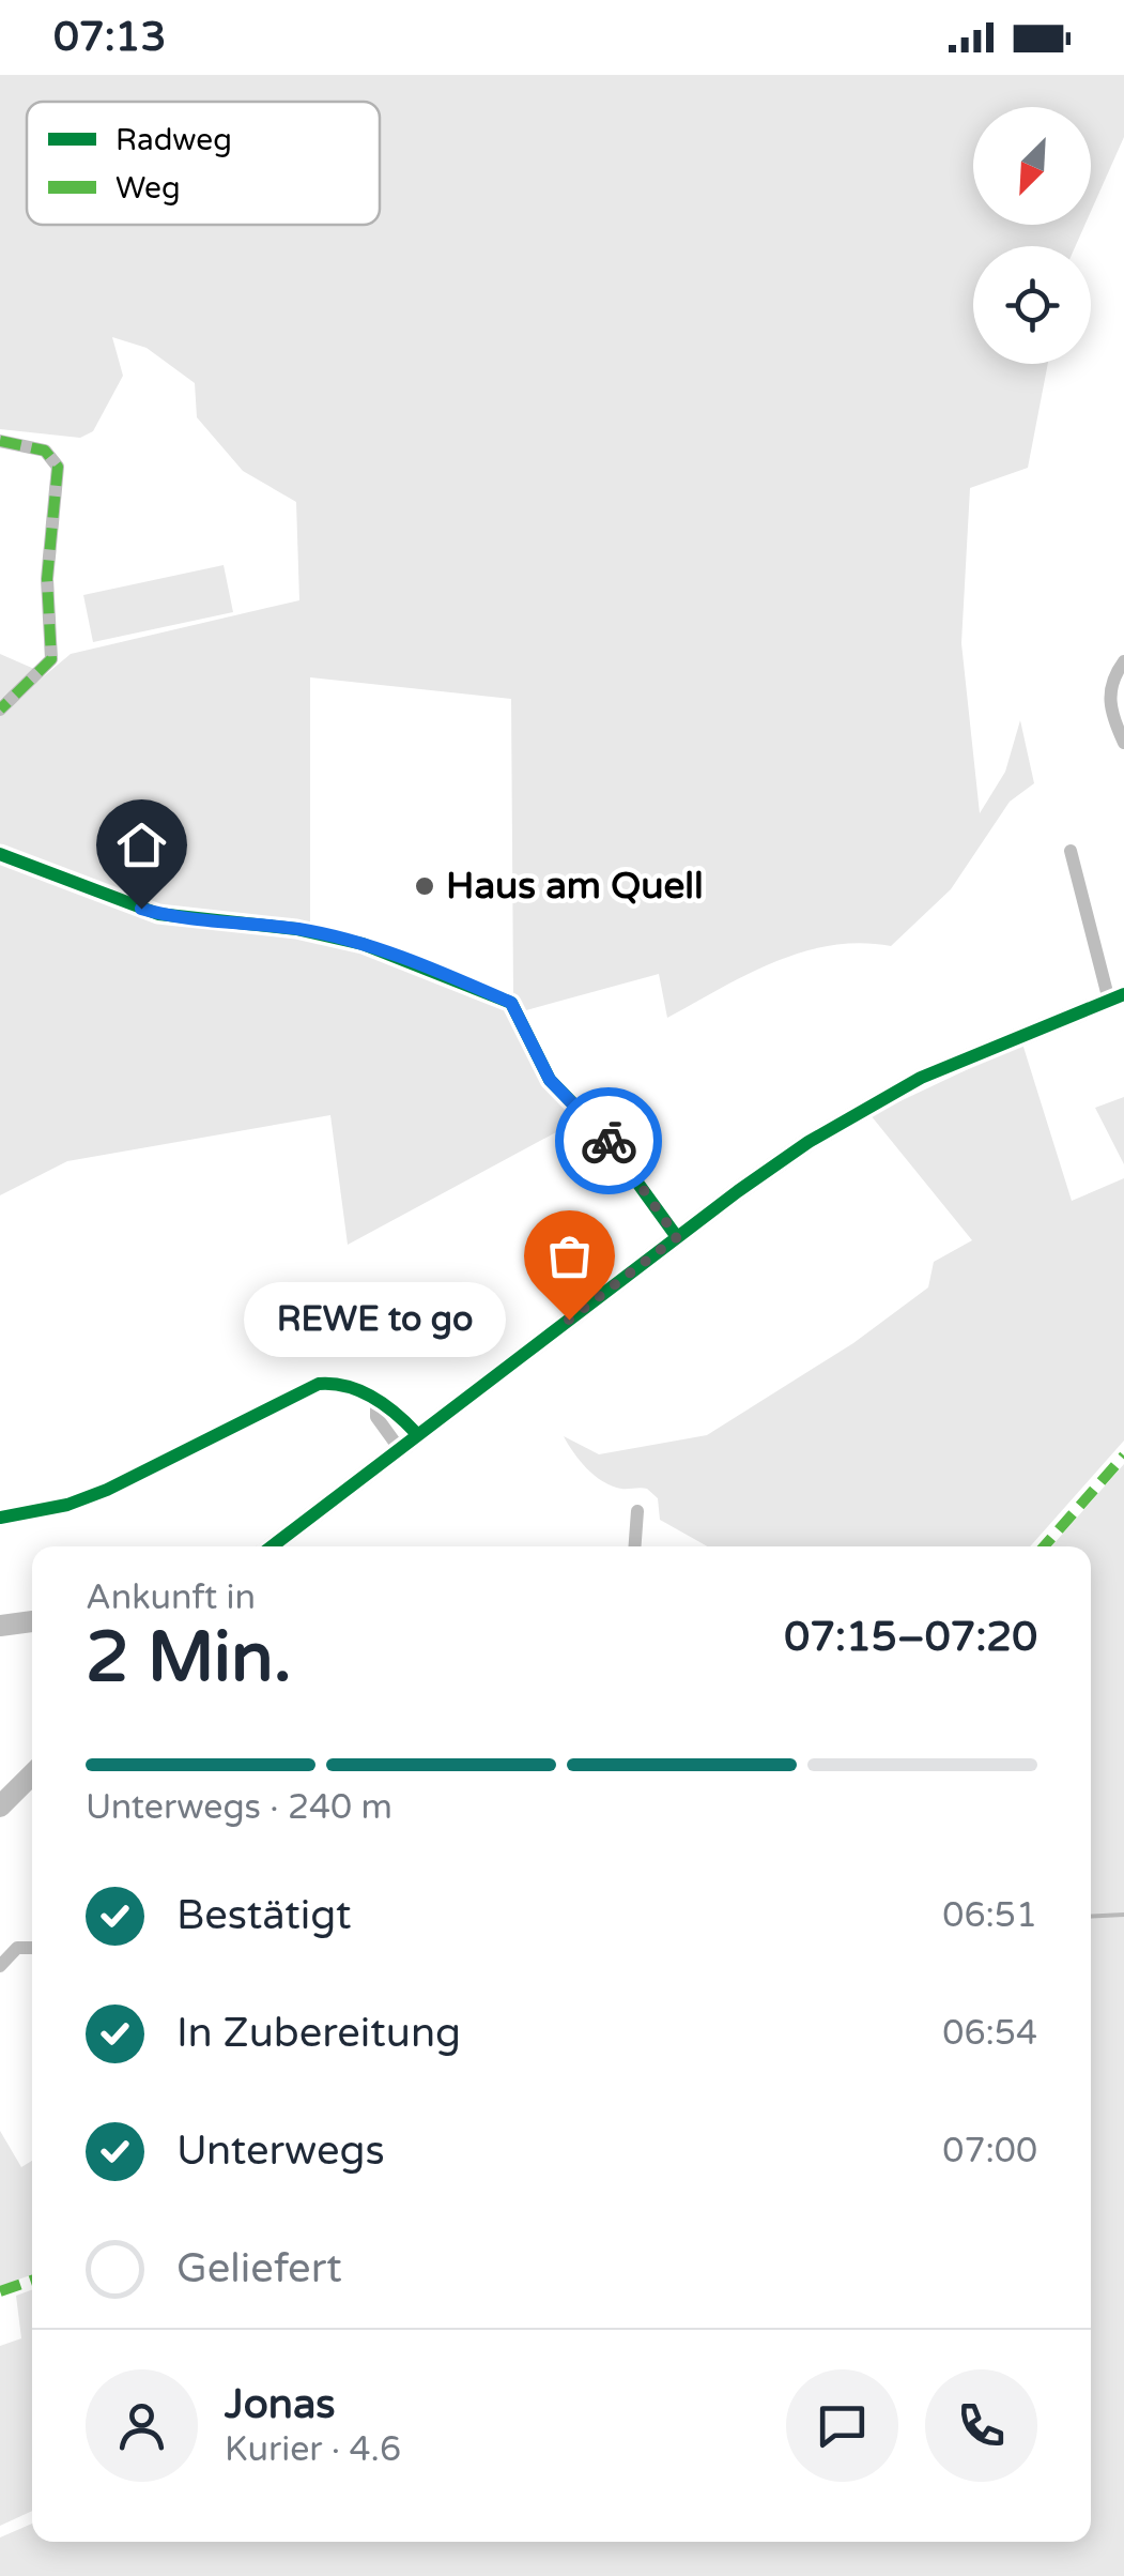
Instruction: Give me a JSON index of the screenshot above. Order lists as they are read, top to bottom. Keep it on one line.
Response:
{"places":["Haus am Quell","REWE to go"],"legend":["Radweg","Weg"],"north":"bottom left","page":{"status":"07:13","bubble":"REWE to go","heading":["2 Min.","Ankunft in","07:15–07:20"],"panel":["Jonas","Kurier · 4.6"],"bar":"Unterwegs · 240 m","list":[["Bestätigt","06:51"],["In Zubereitung","06:54"],["Unterwegs","07:00"],"Geliefert"]}}
